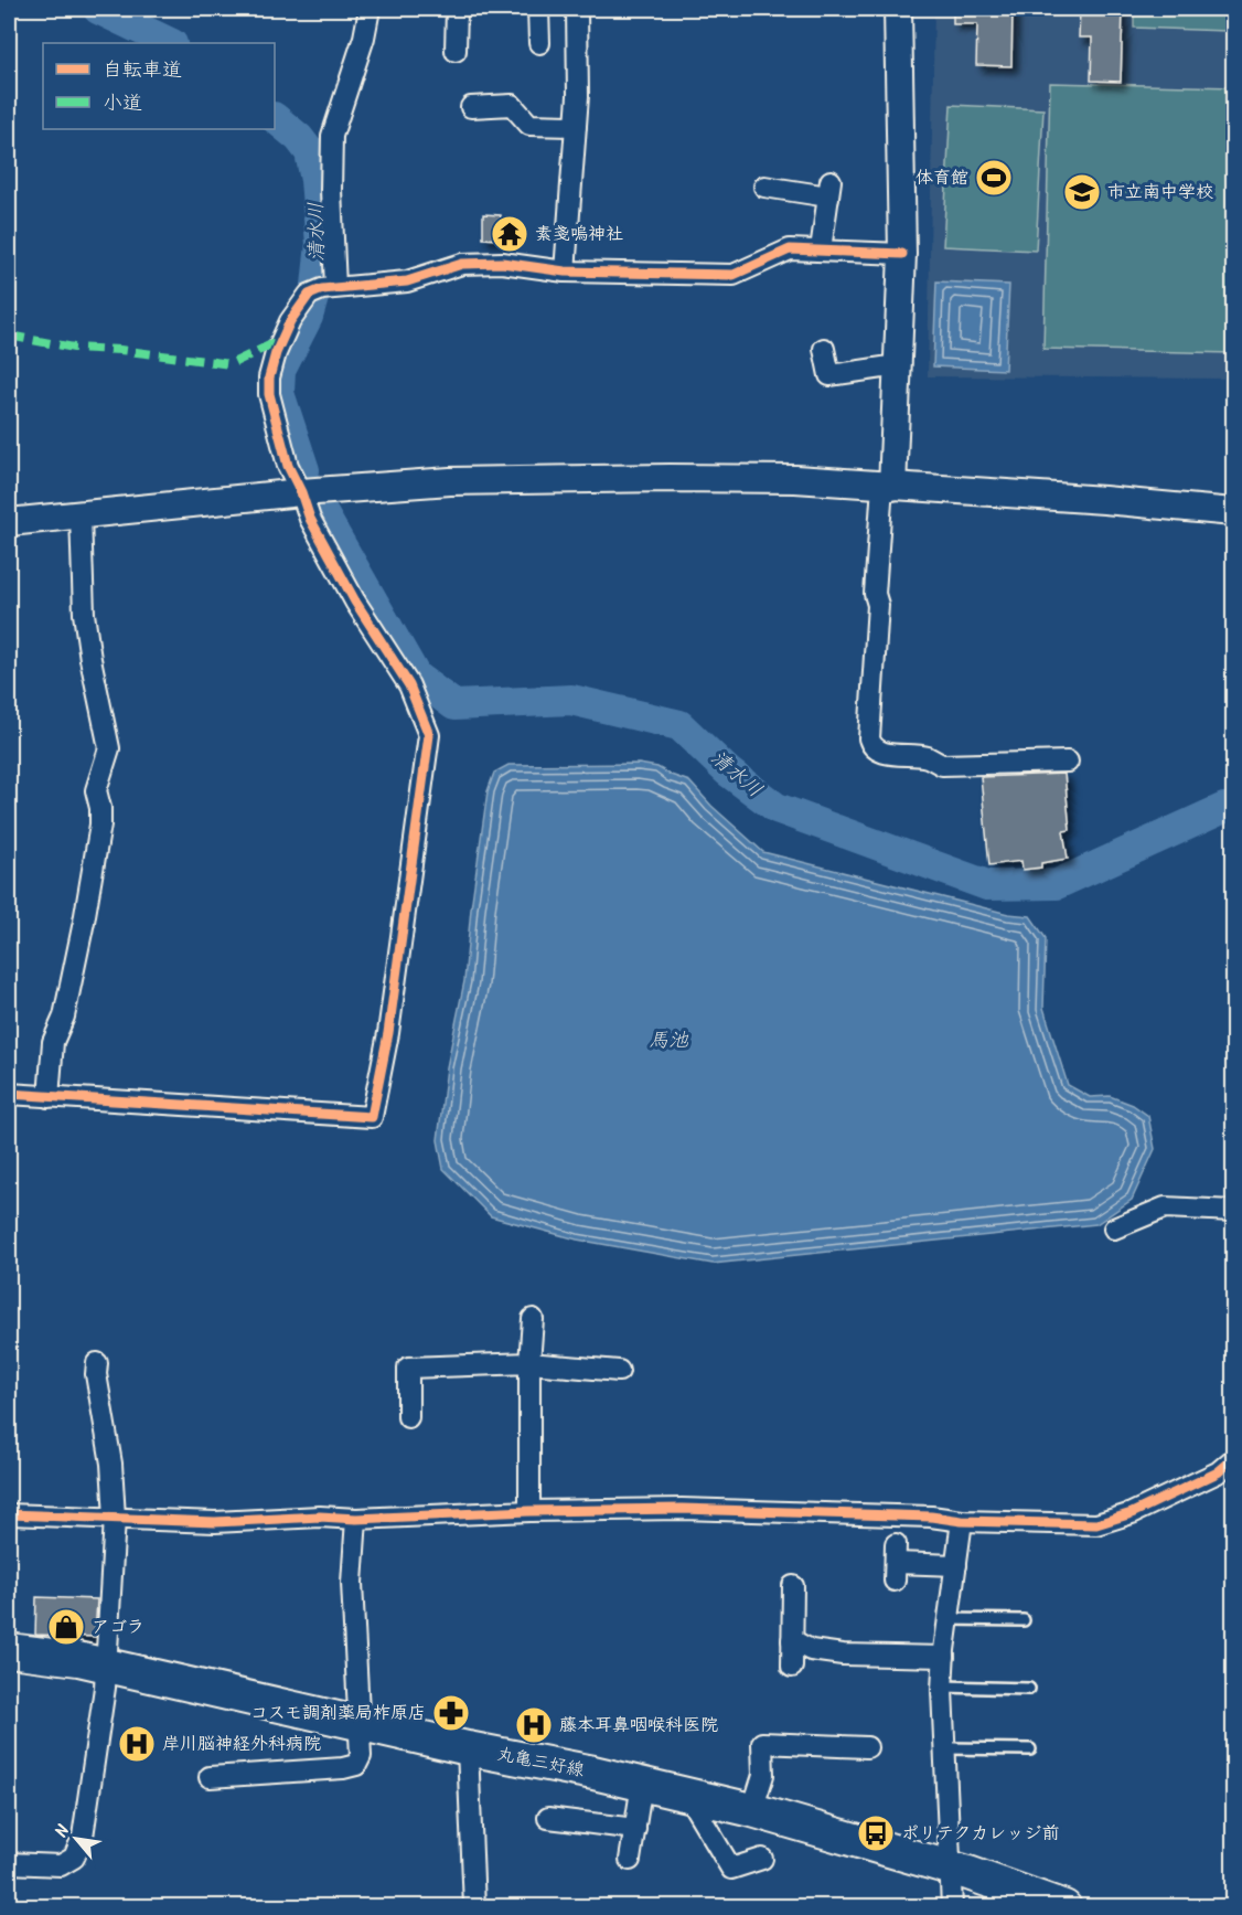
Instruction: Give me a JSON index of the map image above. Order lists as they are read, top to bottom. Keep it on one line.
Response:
{"streets":{"main road":["丸亀三好線"]},"water":["清水川","馬池"],"places":{"sports":["体育館"],"school or university":["市立南中学校"],"temple":["素戔嗚神社"],"shop":["アゴラ"],"pharmacy":["コスモ調剤薬局柞原店"],"hospital":["藤本耳鼻咽喉科医院","岸川脳神経外科病院"],"bus stop":["ポリテクカレッジ前"]},"legend":["自転車道","小道"],"north":"top left"}
